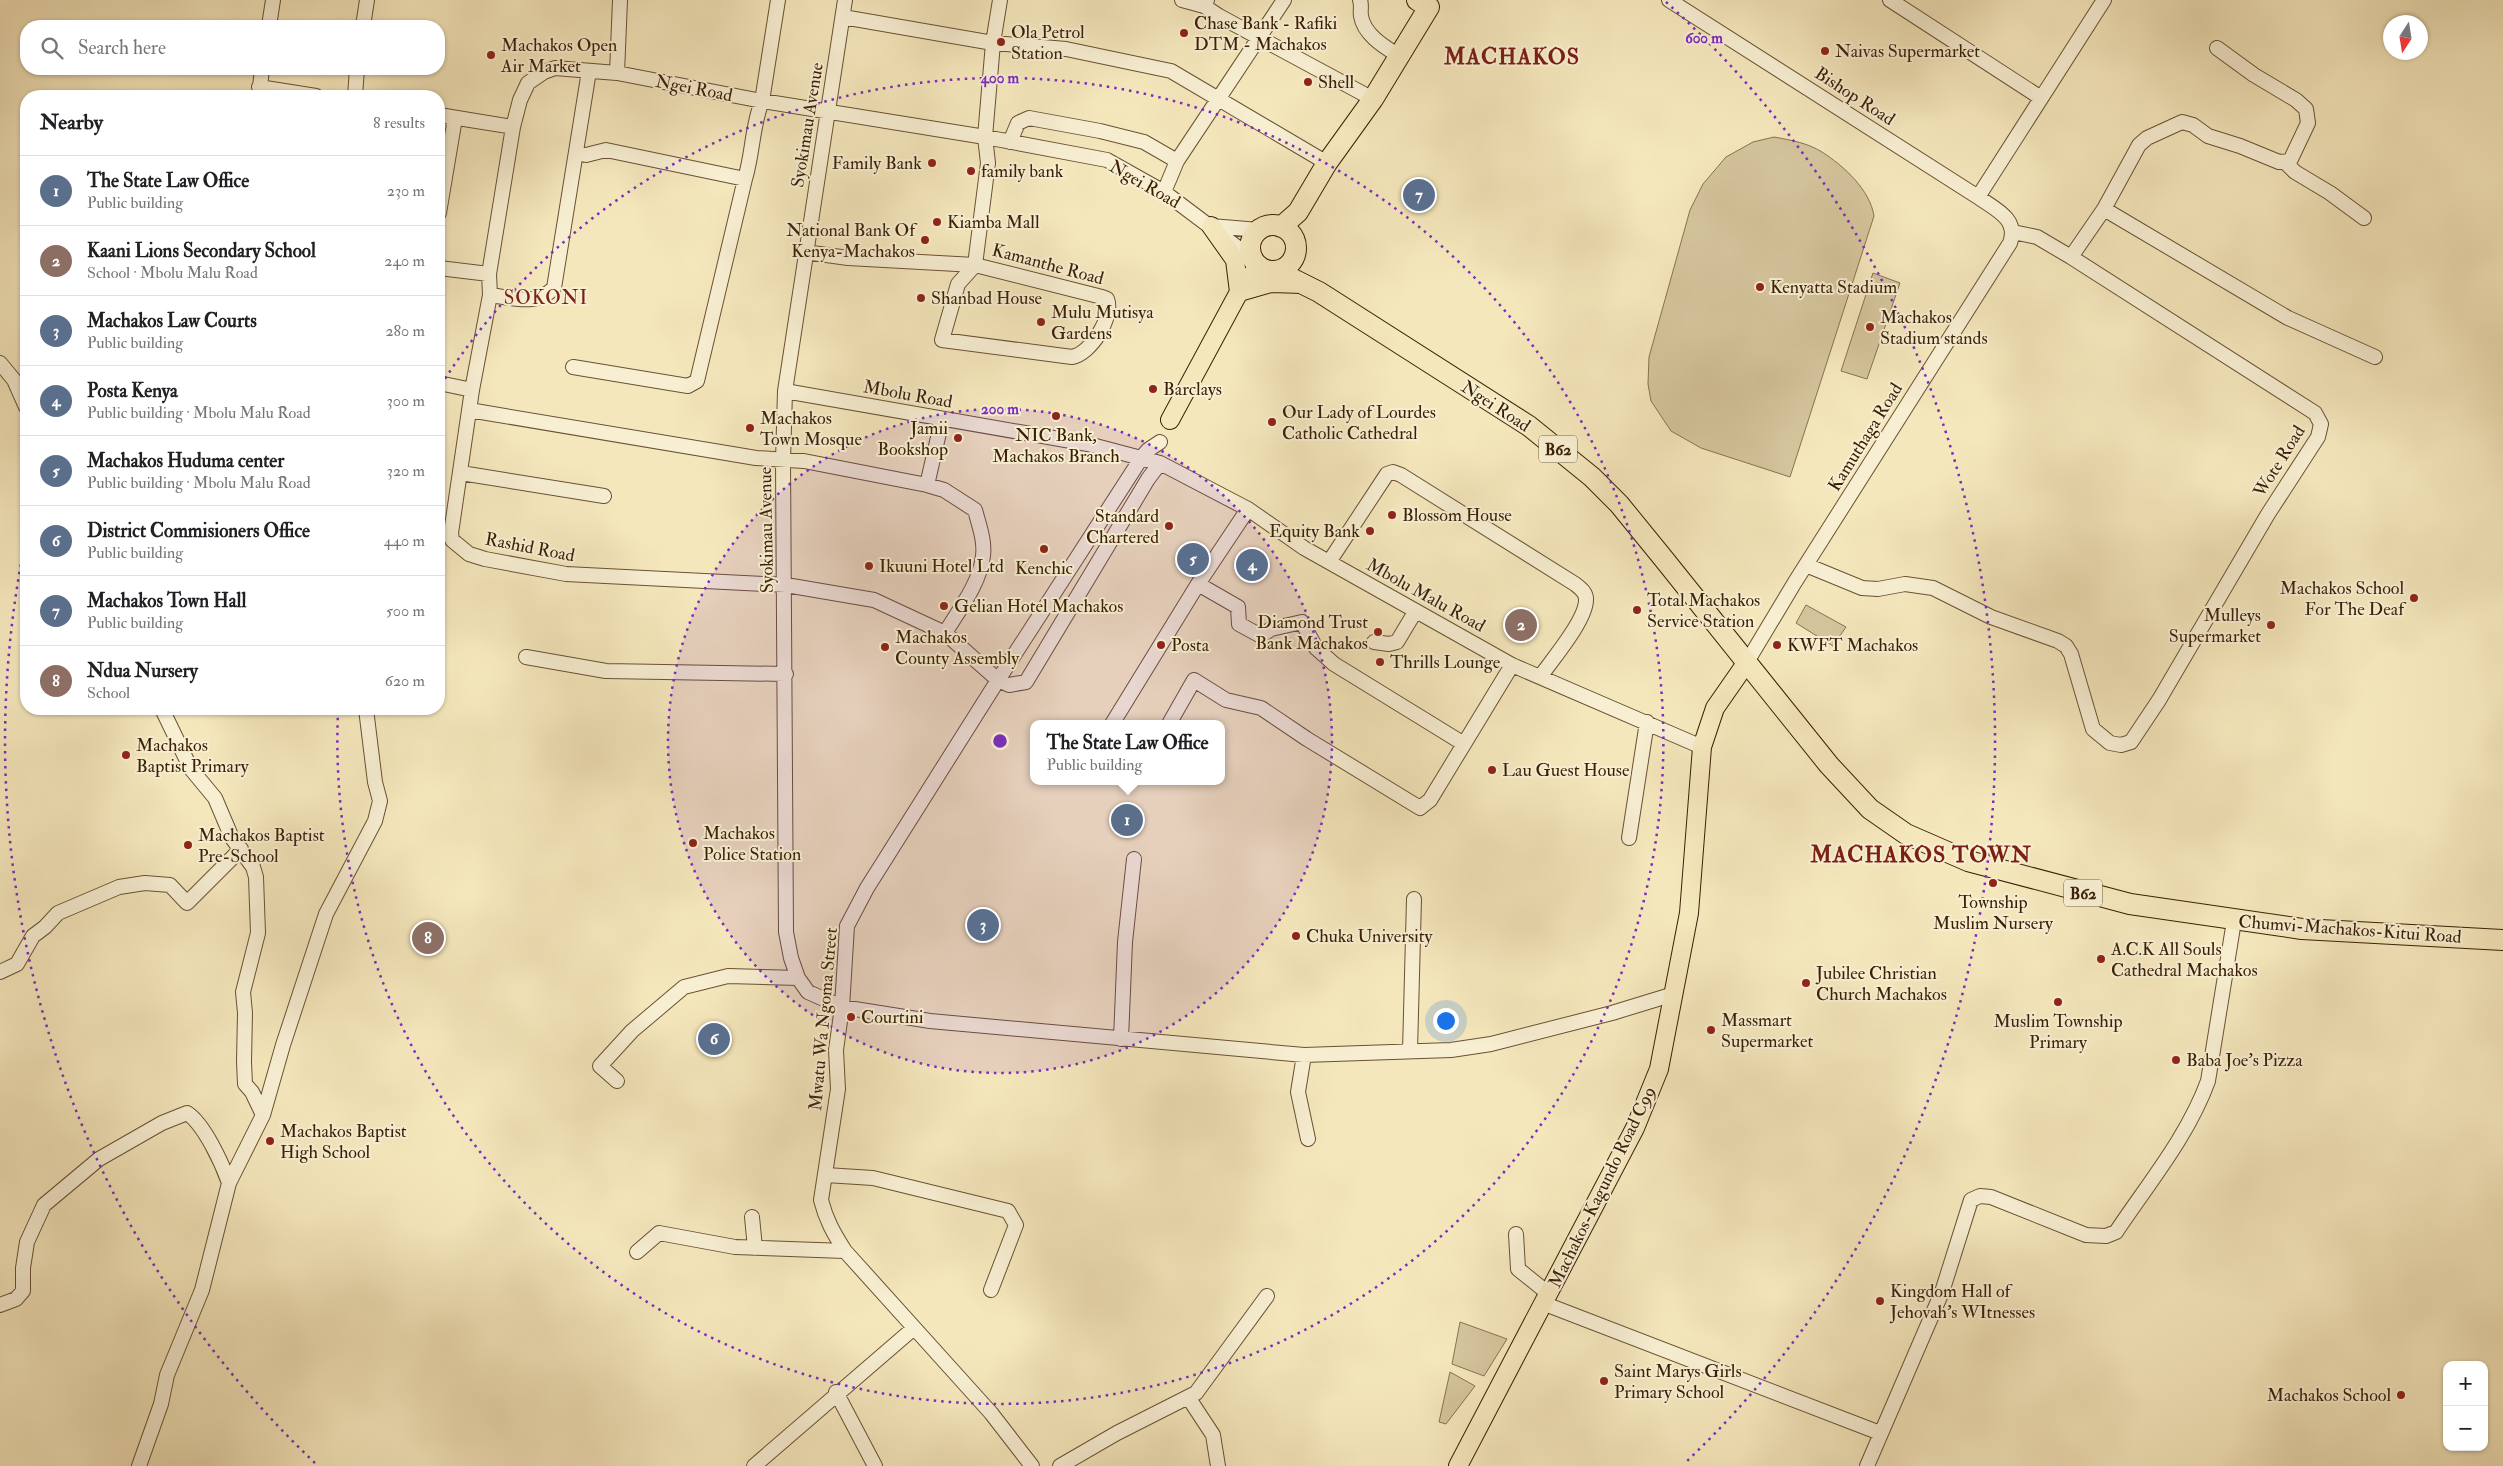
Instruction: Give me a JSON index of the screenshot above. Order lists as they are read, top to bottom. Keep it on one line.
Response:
{"streets":{"highway":["Ngei Road","B62","Chumvi-Machakos-Kitui Road"],"main road":["Machakos-Kagundo Road C99"],"street":["Bishop Road","Syokimau Avenue","Kamanthe Road","Mbolu Road","Kamuthaga Road","Wote Road","Rashid Road","Mbolu Malu Road","Mwatu Wa Ngoma Street"]},"crossings":[["Ngei Road","Syokimau Avenue"],["Ngei Road","Kamuthaga Road"],["Ngei Road","B62"],["Ngei Road","Rashid Road"],["Ngei Road","Chumvi-Machakos-Kitui Road"],["Ngei Road","Machakos-Kagundo Road C99"],["Bishop Road","Kamuthaga Road"],["Bishop Road","Wote Road"],["Syokimau Avenue","Kamanthe Road"],["Syokimau Avenue","Mbolu Road"],["Syokimau Avenue","Rashid Road"],["Syokimau Avenue","Mwatu Wa Ngoma Street"],["Syokimau Avenue","Machakos-Kagundo Road C99"],["Mbolu Road","Mbolu Malu Road"],["Mbolu Road","Mwatu Wa Ngoma Street"],["Kamuthaga Road","Wote Road"],["Kamuthaga Road","Chumvi-Machakos-Kitui Road"],["Kamuthaga Road","Machakos-Kagundo Road C99"],["Rashid Road","Mwatu Wa Ngoma Street"],["Mbolu Malu Road","Mwatu Wa Ngoma Street"],["Mbolu Malu Road","Machakos-Kagundo Road C99"],["Chumvi-Machakos-Kitui Road","Machakos-Kagundo Road C99"]],"districts":["MACHAKOS","SOKONI","MACHAKOS TOWN"],"places":["Chase Bank - Rafiki DTM - Machakos","Ola Petrol Station","Naivas Supermarket","Machakos Open Air Market","Shell","Family Bank","family bank","Kiamba Mall","National Bank Of Kenya-Machakos","Kenyatta Stadium","Shanbad House","Mulu Mutisya Gardens","Machakos Stadium stands","Barclays","NIC Bank, Machakos Branch","Our Lady of Lourdes Catholic Cathedral","Machakos Town Mosque","Jamii Bookshop","Blossom House","Standard Chartered","Equity Bank","Kenchic","Ikuuni Hotel Ltd","Machakos School For The Deaf","Gelian Hotel Machakos","Total Machakos Service Station","Mulleys Supermarket","Diamond Trust Bank Machakos","Posta","KWFT Machakos","Machakos County Assembly","Thrills Lounge","Machakos Baptist Primary","Lau Guest House","Machakos Police Station","Machakos Baptist Pre-School","Township Muslim Nursery","Chuka University","A.C.K All Souls Cathedral Machakos","Jubilee Christian Church Machakos","Muslim Township Primary","Courtini","Massmart Supermarket","Baba Joe's Pizza","Machakos Baptist High School","Kingdom Hall of Jehovah's WItnesses","Saint Marys Girls Primary School","Machakos School"],"north":"bottom","page":{"search":"Search here","heading":["Nearby","8 results"],"list":[{"mark":"1","name":"The State Law Office","note":"Public building","value":"230 m"},{"mark":"2","name":"Kaani Lions Secondary School","note":"School · Mbolu Malu Road","value":"240 m"},{"mark":"3","name":"Machakos Law Courts","note":"Public building","value":"280 m"},{"mark":"4","name":"Posta Kenya","note":"Public building · Mbolu Malu Road","value":"300 m"},{"mark":"5","name":"Machakos Huduma center","note":"Public building · Mbolu Malu Road","value":"320 m"},{"mark":"6","name":"District Commisioners Office","note":"Public building","value":"440 m"},{"mark":"7","name":"Machakos Town Hall","note":"Public building","value":"500 m"},{"mark":"8","name":"Ndua Nursery","note":"School","value":"620 m"}],"pins":["7","5","4","2","1","3","8","6"],"popup":["The State Law Office","Public building"],"map_buttons":["+","−"]},"rings":["600 m","400 m","200 m"]}
